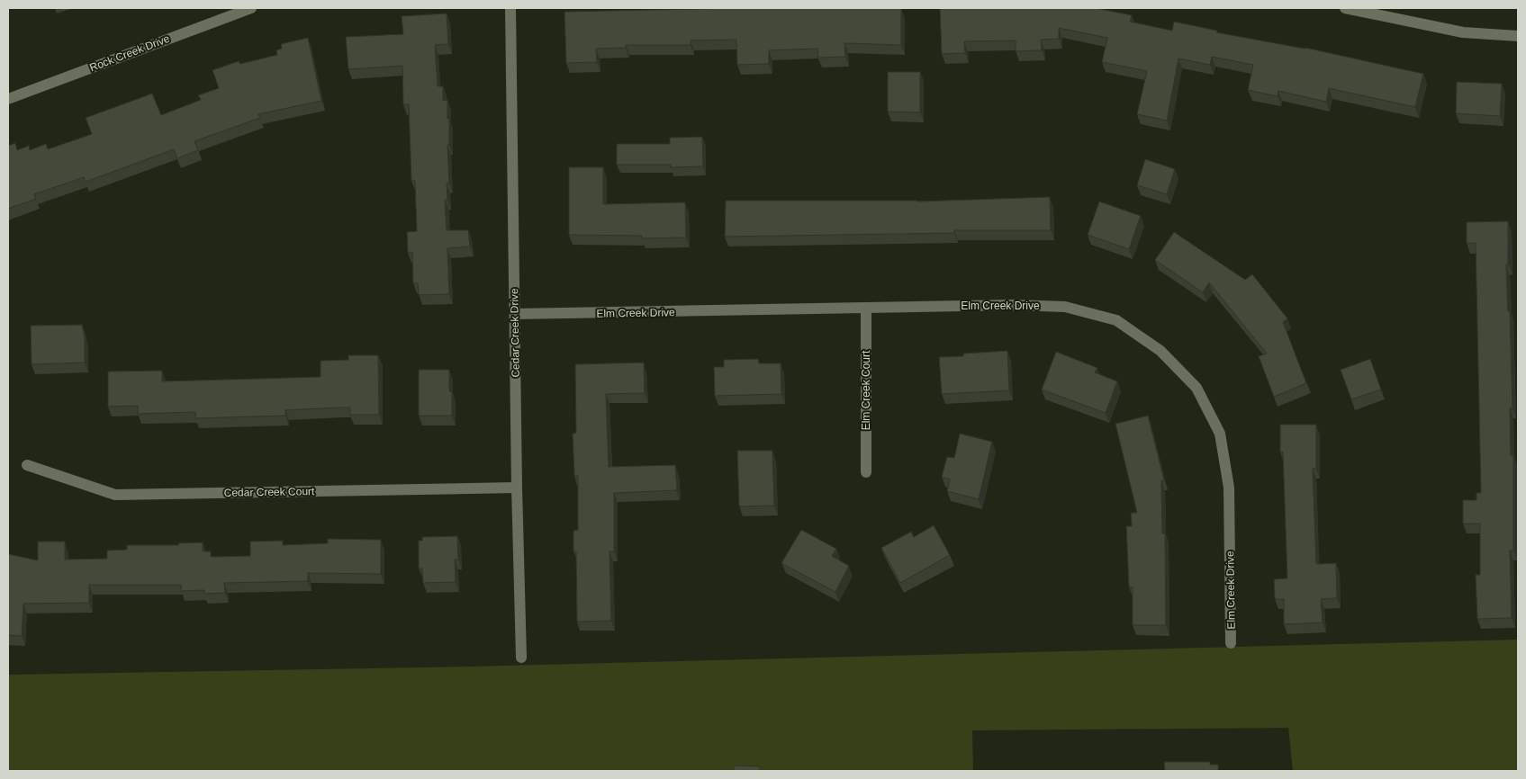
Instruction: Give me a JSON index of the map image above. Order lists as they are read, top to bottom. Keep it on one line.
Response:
{"streets":{"street":["Rock Creek Drive","Elm Creek Drive","Cedar Creek Drive","Elm Creek Court","Cedar Creek Court"]},"crossings":[["Elm Creek Drive","Cedar Creek Drive"],["Elm Creek Drive","Elm Creek Court"],["Cedar Creek Drive","Cedar Creek Court"]]}
